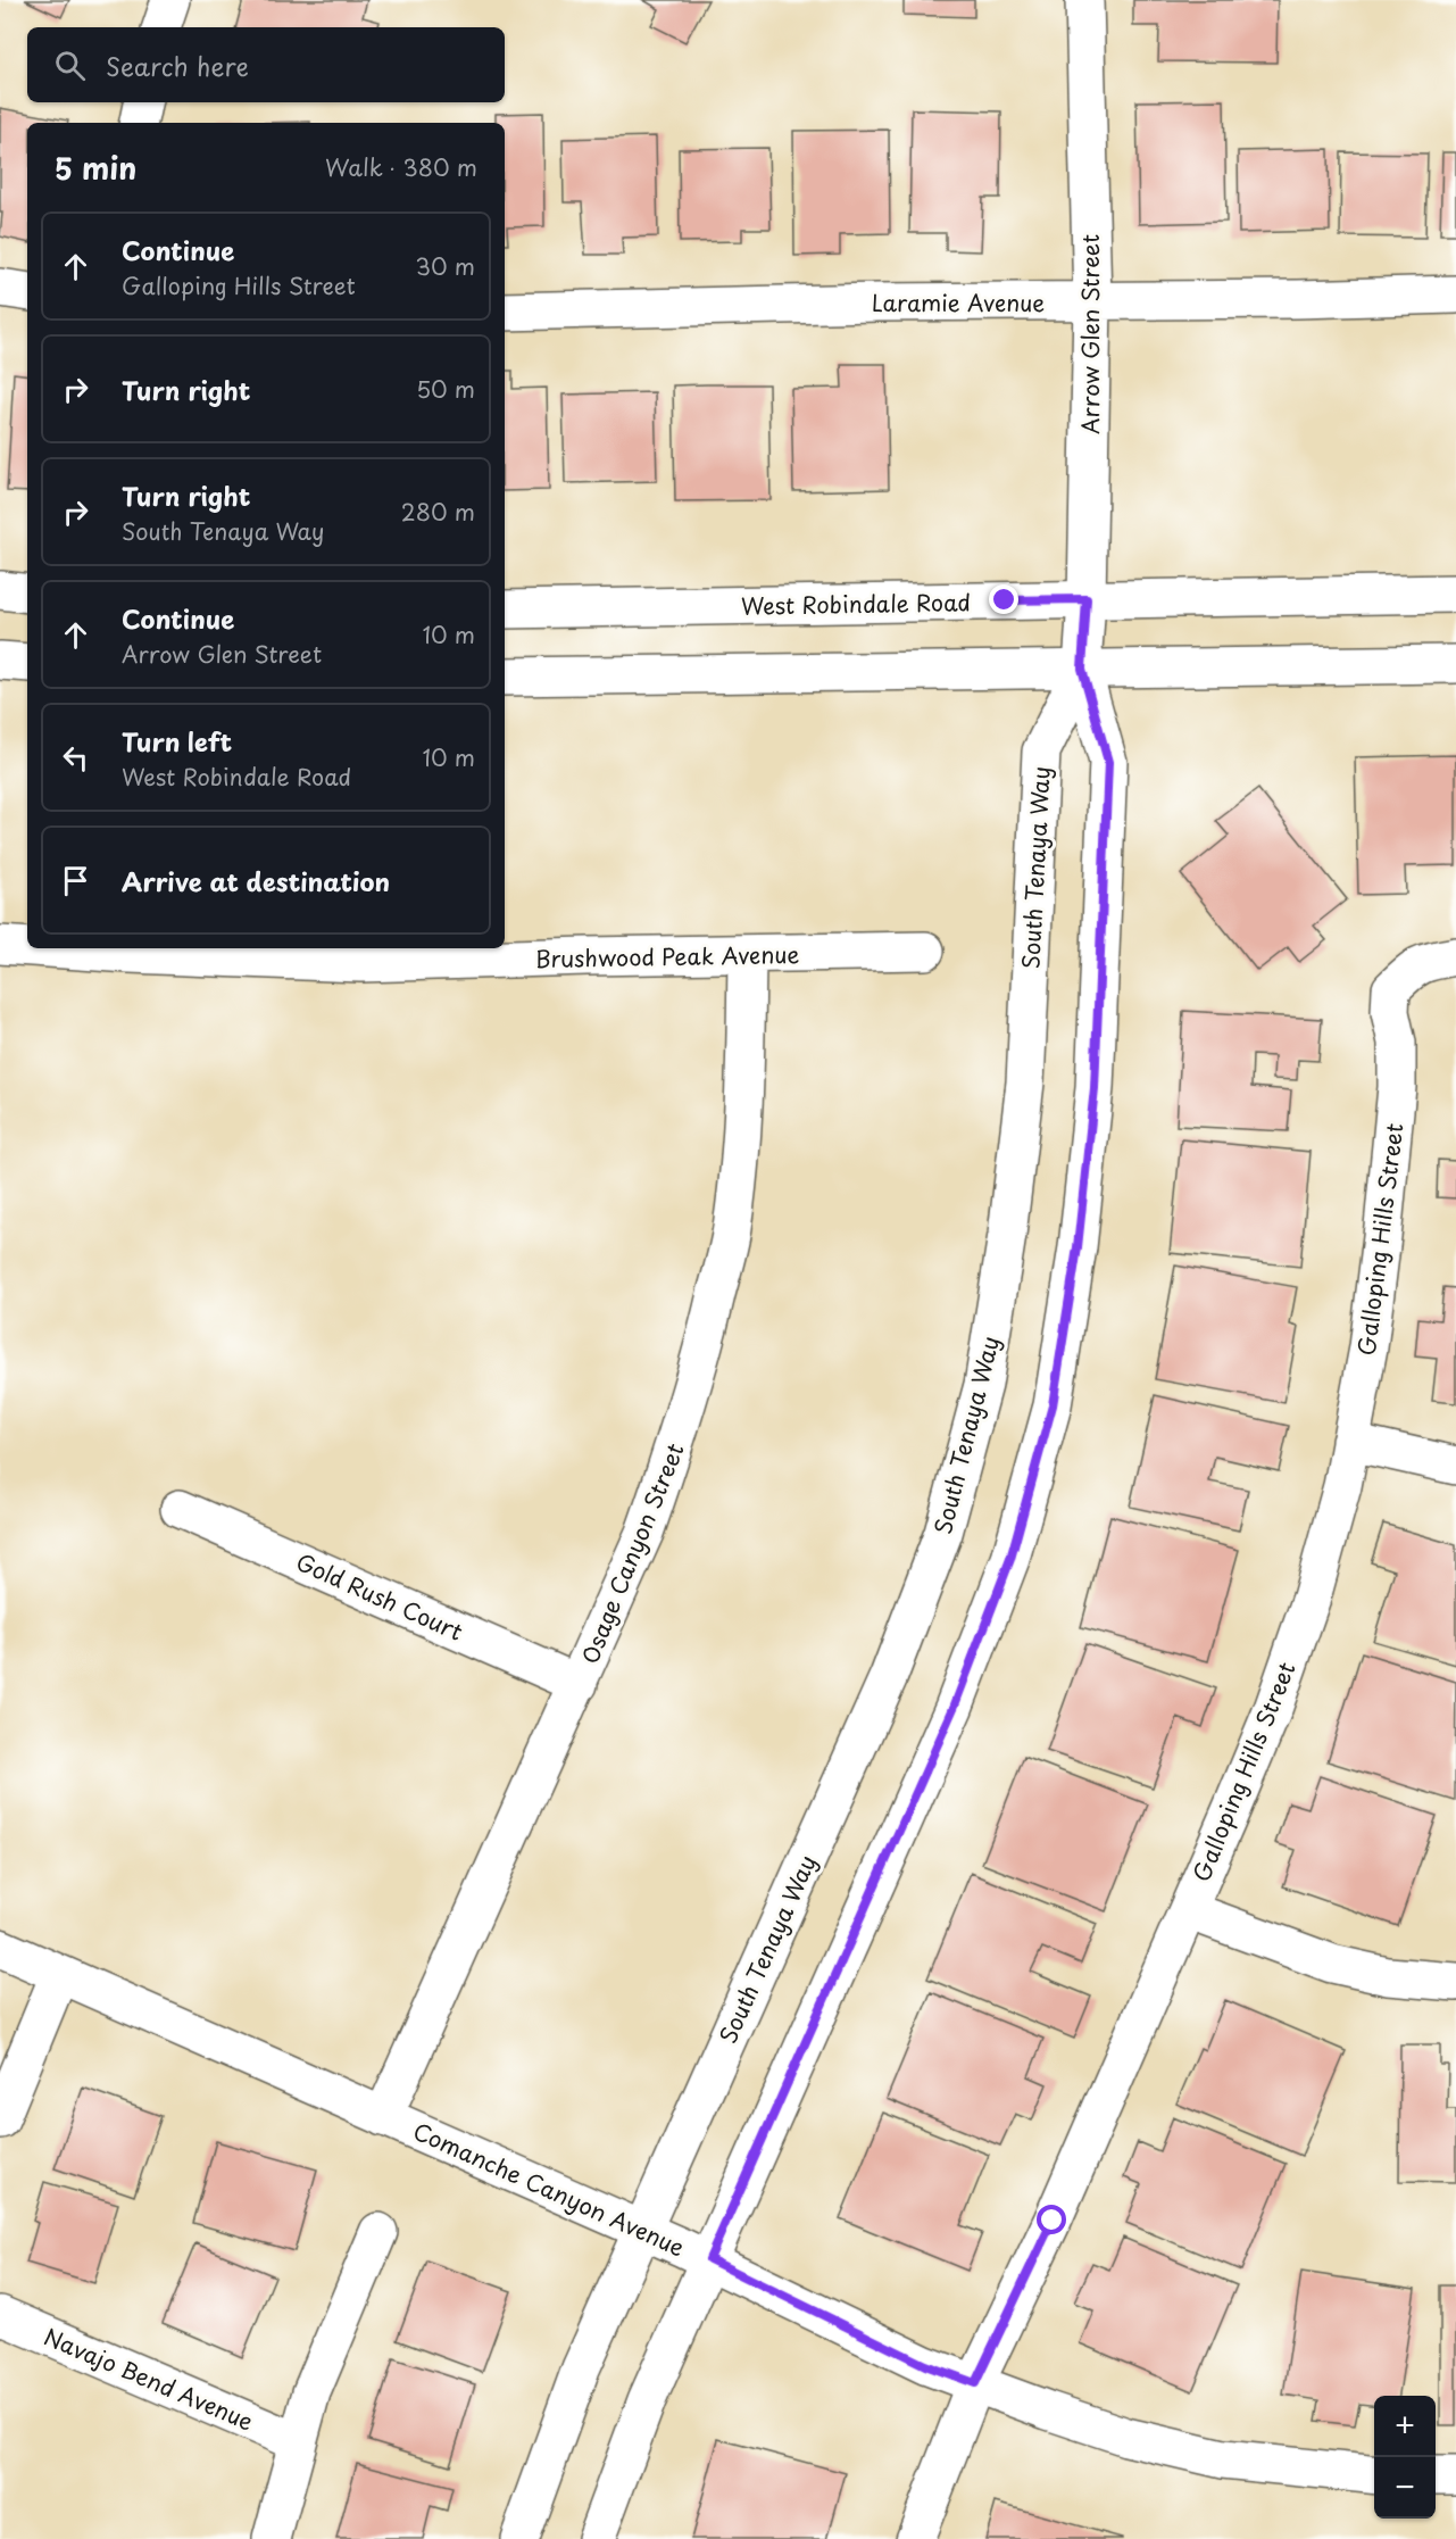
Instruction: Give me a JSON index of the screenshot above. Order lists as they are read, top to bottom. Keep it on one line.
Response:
{"streets":{"street":["Laramie Avenue","Arrow Glen Street","West Robindale Road","South Tenaya Way","Brushwood Peak Avenue","Galloping Hills Street","Osage Canyon Street","Gold Rush Court","Comanche Canyon Avenue","Navajo Bend Avenue"]},"crossings":[["Laramie Avenue","Arrow Glen Street"],["Arrow Glen Street","West Robindale Road"],["Arrow Glen Street","South Tenaya Way"],["South Tenaya Way","Comanche Canyon Avenue"],["Brushwood Peak Avenue","Osage Canyon Street"],["Galloping Hills Street","Comanche Canyon Avenue"],["Osage Canyon Street","Gold Rush Court"],["Osage Canyon Street","Comanche Canyon Avenue"]],"page":{"search":"Search here","heading":["5 min","Walk · 380 m"],"list":[["Continue","Galloping Hills Street","30 m"],["Turn right","50 m"],["Turn right","South Tenaya Way","280 m"],["Continue","Arrow Glen Street","10 m"],["Turn left","West Robindale Road","10 m"],"Arrive at destination"],"map_buttons":["+","−"]}}
